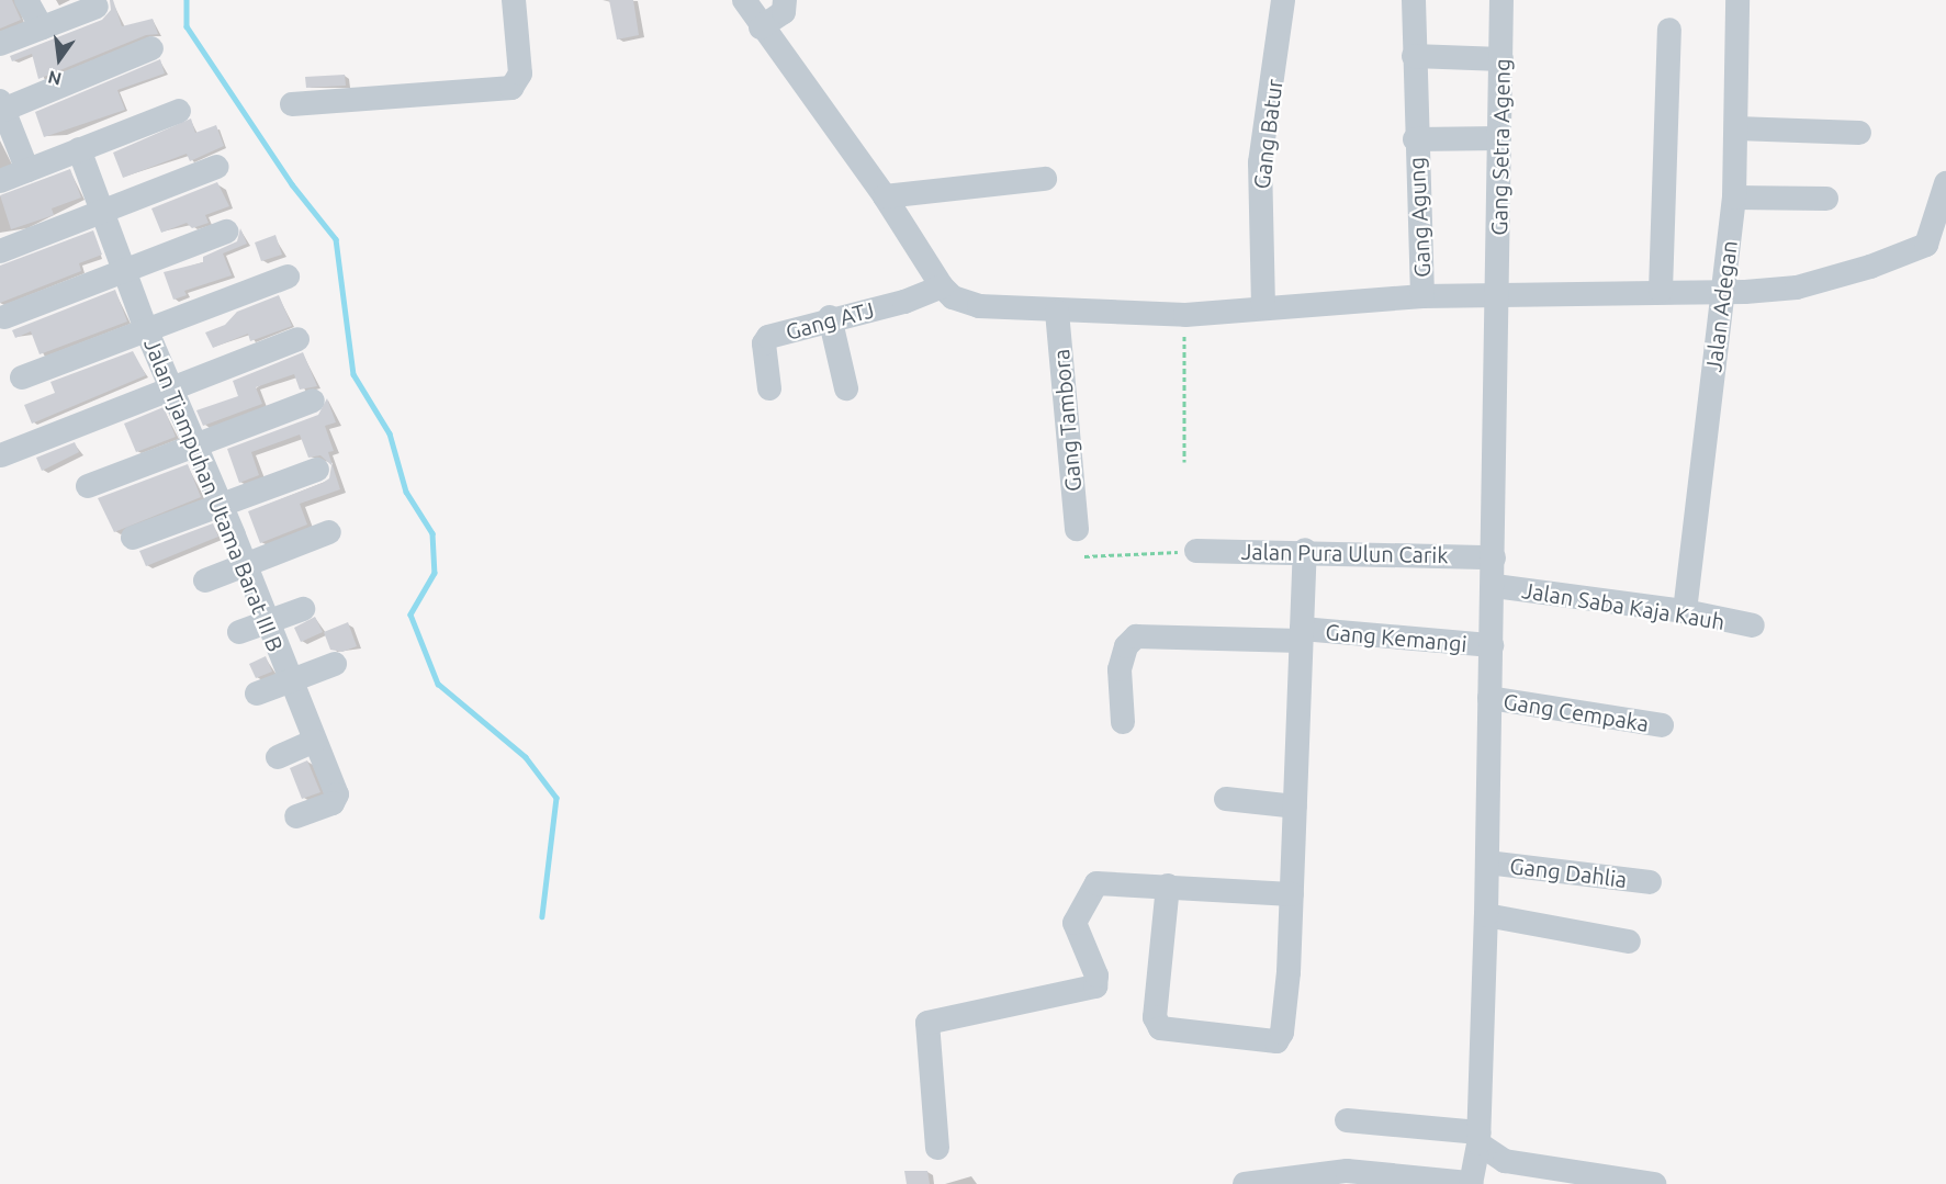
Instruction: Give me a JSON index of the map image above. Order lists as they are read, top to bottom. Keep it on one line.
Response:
{"streets":{"street":["Gang Batur","Gang Setra Ageng","Gang Agung","Jalan Adegan","Gang ATJ","Gang Tambora","Jalan Tjampuhan Utama Barat III B","Jalan Pura Ulun Carik","Jalan Saba Kaja Kauh","Gang Kemangi","Gang Cempaka","Gang Dahlia"]},"crossings":[["Gang Setra Ageng","Jalan Pura Ulun Carik"],["Gang Setra Ageng","Jalan Saba Kaja Kauh"],["Gang Setra Ageng","Gang Kemangi"],["Gang Setra Ageng","Gang Cempaka"],["Gang Setra Ageng","Gang Dahlia"],["Jalan Adegan","Jalan Saba Kaja Kauh"]],"north":"bottom"}
